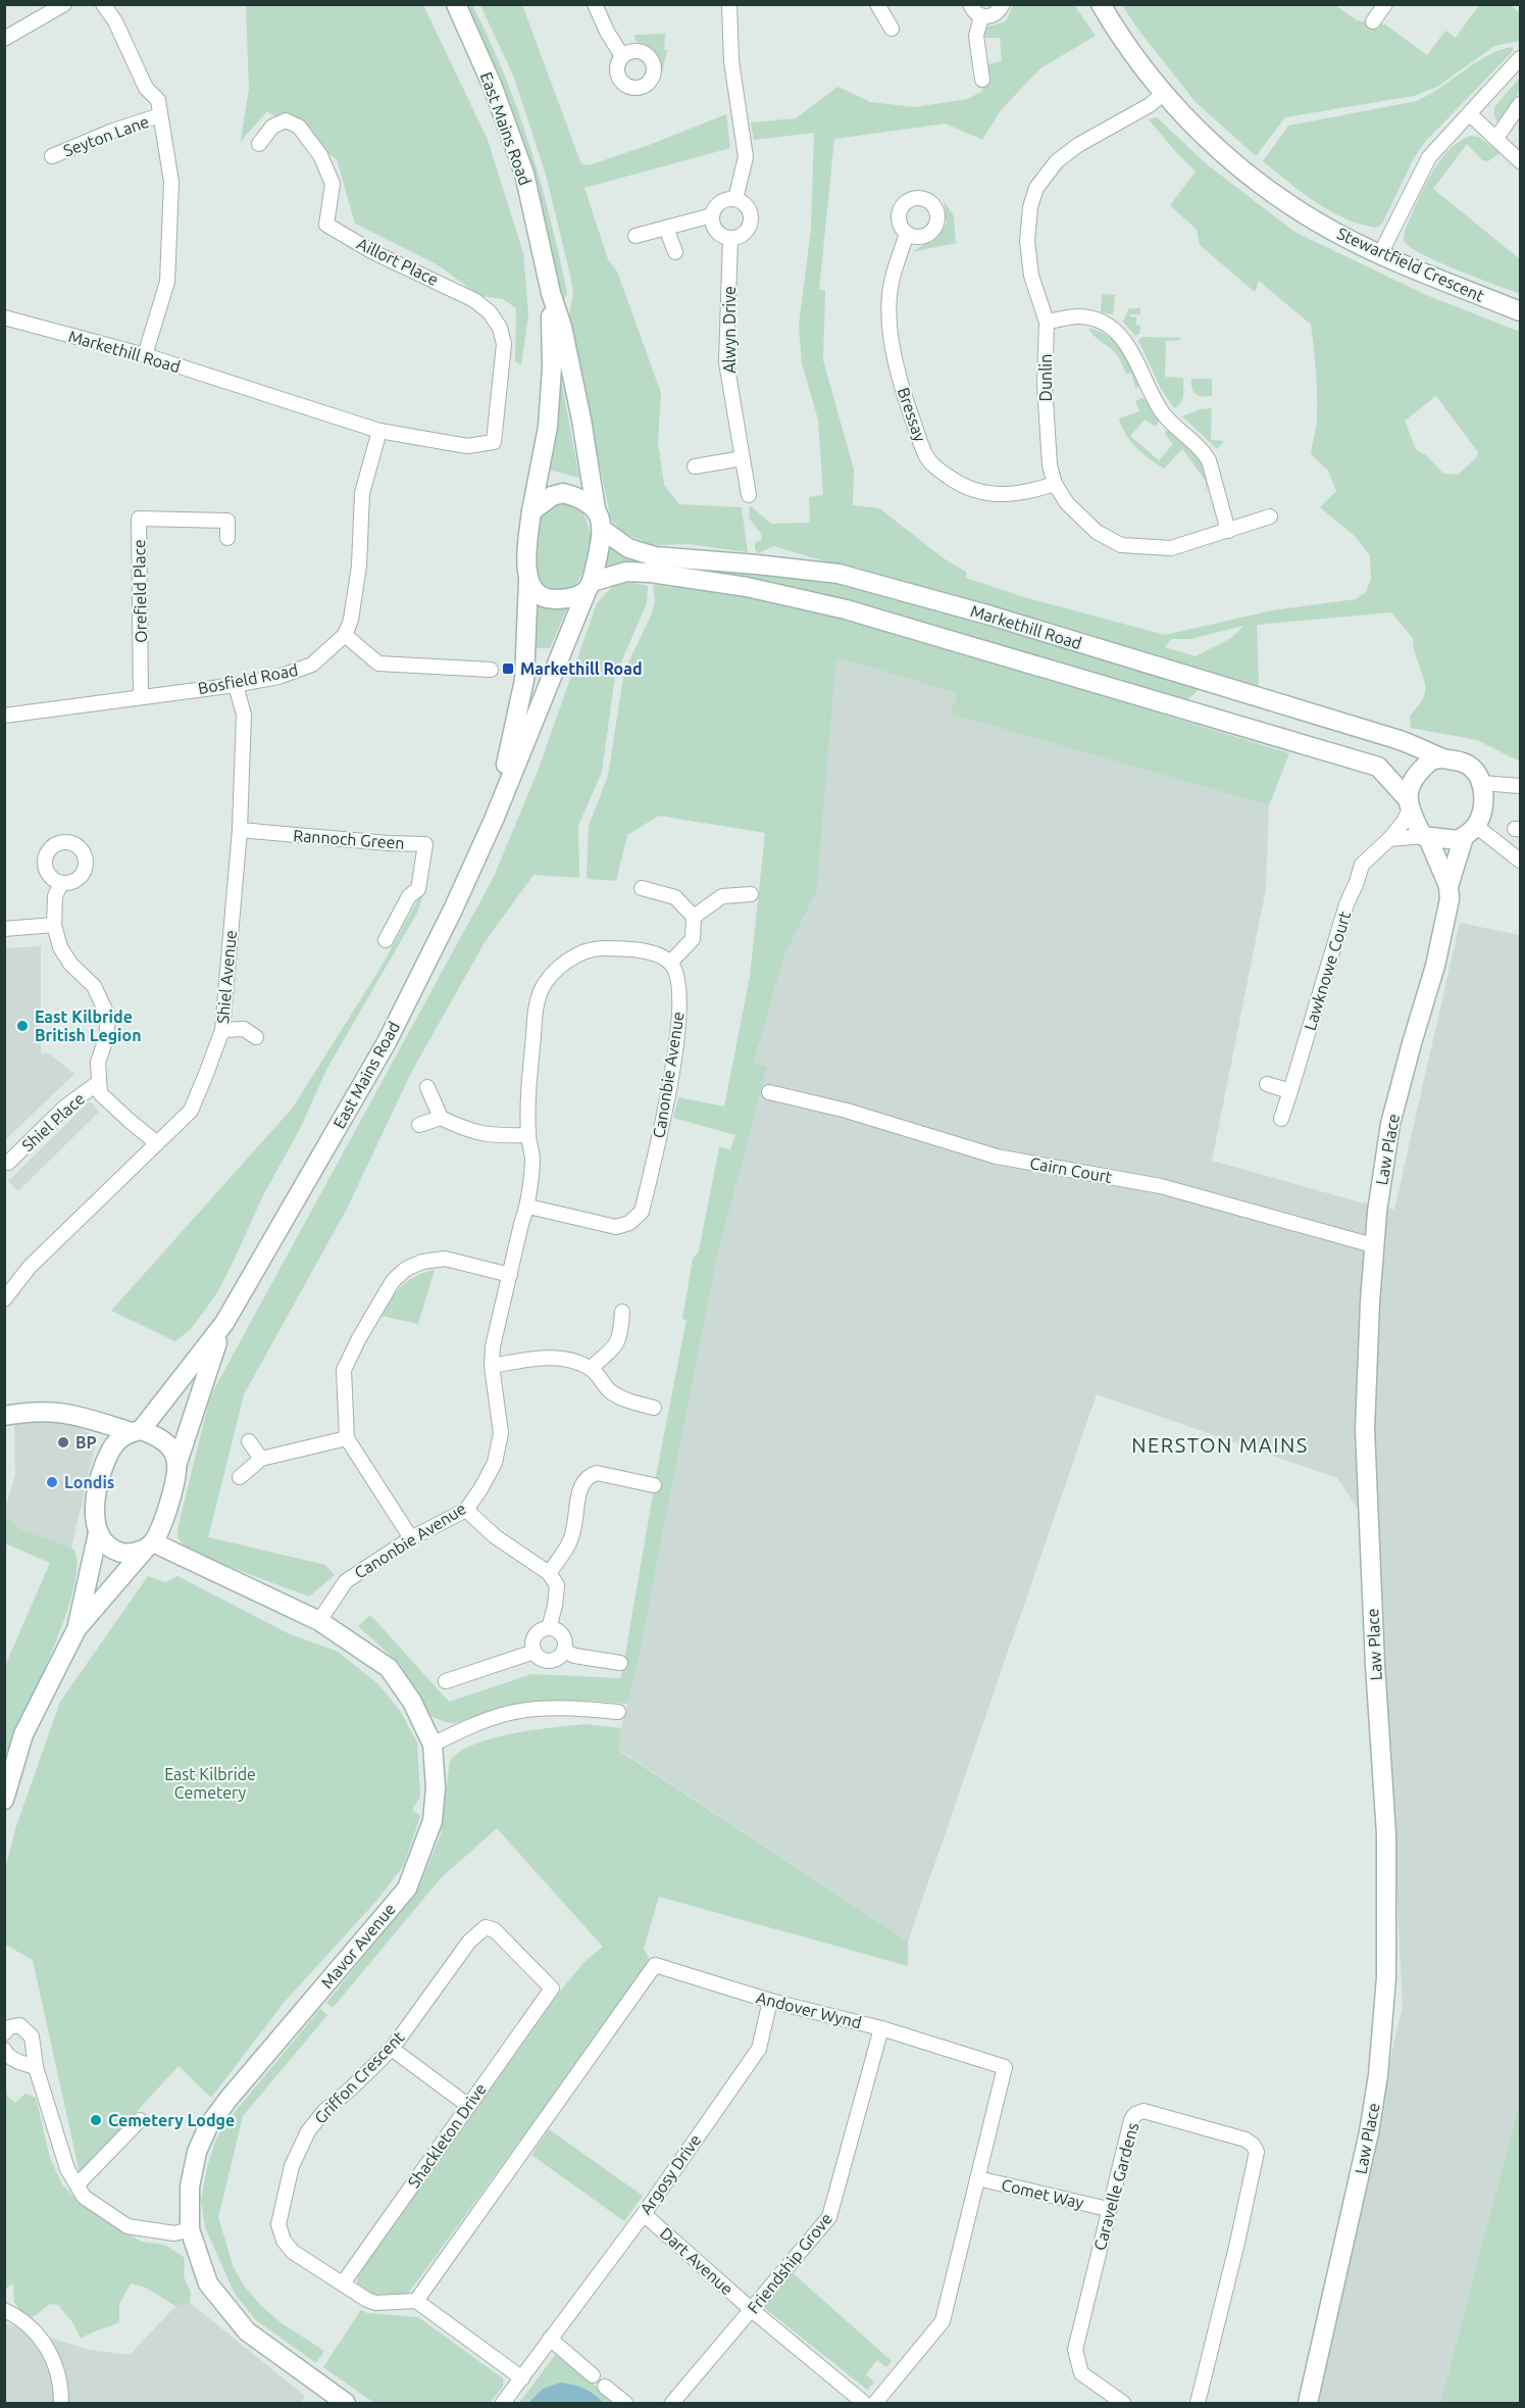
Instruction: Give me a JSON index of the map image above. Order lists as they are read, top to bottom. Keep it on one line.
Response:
{"streets":{"street":["East Mains Road","Seyton Lane","Aillort Place","Stewartfield Crescent","Alwyn Drive","Markethill Road","Dunlin","Bressay","Orefield Place","Bosfield Road","Rannoch Green","Lawknowe Court","Shiel Avenue","Canonbie Avenue","Shiel Place","Law Place","Cairn Court","Mavor Avenue","Andover Wynd","Griffon Crescent","Shackleton Drive","Argosy Drive","Caravelle Gardens","Comet Way","Dart Avenue","Friendship Grove"]},"crossings":[["East Mains Road","Markethill Road"],["East Mains Road","Mavor Avenue"],["Aillort Place","Markethill Road"],["Stewartfield Crescent","Dunlin"],["Markethill Road","Lawknowe Court"],["Markethill Road","Law Place"],["Dunlin","Bressay"],["Orefield Place","Bosfield Road"],["Bosfield Road","Shiel Avenue"],["Rannoch Green","Shiel Avenue"],["Lawknowe Court","Law Place"],["Shiel Avenue","Shiel Place"],["Canonbie Avenue","Mavor Avenue"],["Law Place","Cairn Court"],["Andover Wynd","Griffon Crescent"],["Andover Wynd","Argosy Drive"],["Andover Wynd","Comet Way"],["Andover Wynd","Friendship Grove"],["Griffon Crescent","Shackleton Drive"],["Argosy Drive","Dart Avenue"],["Caravelle Gardens","Comet Way"],["Dart Avenue","Friendship Grove"]],"districts":["NERSTON MAINS"],"parks":["East Kilbride Cemetery"],"places":{"transit":["Markethill Road"],"other":["East Kilbride British Legion","BP","Londis","Cemetery Lodge"]}}
